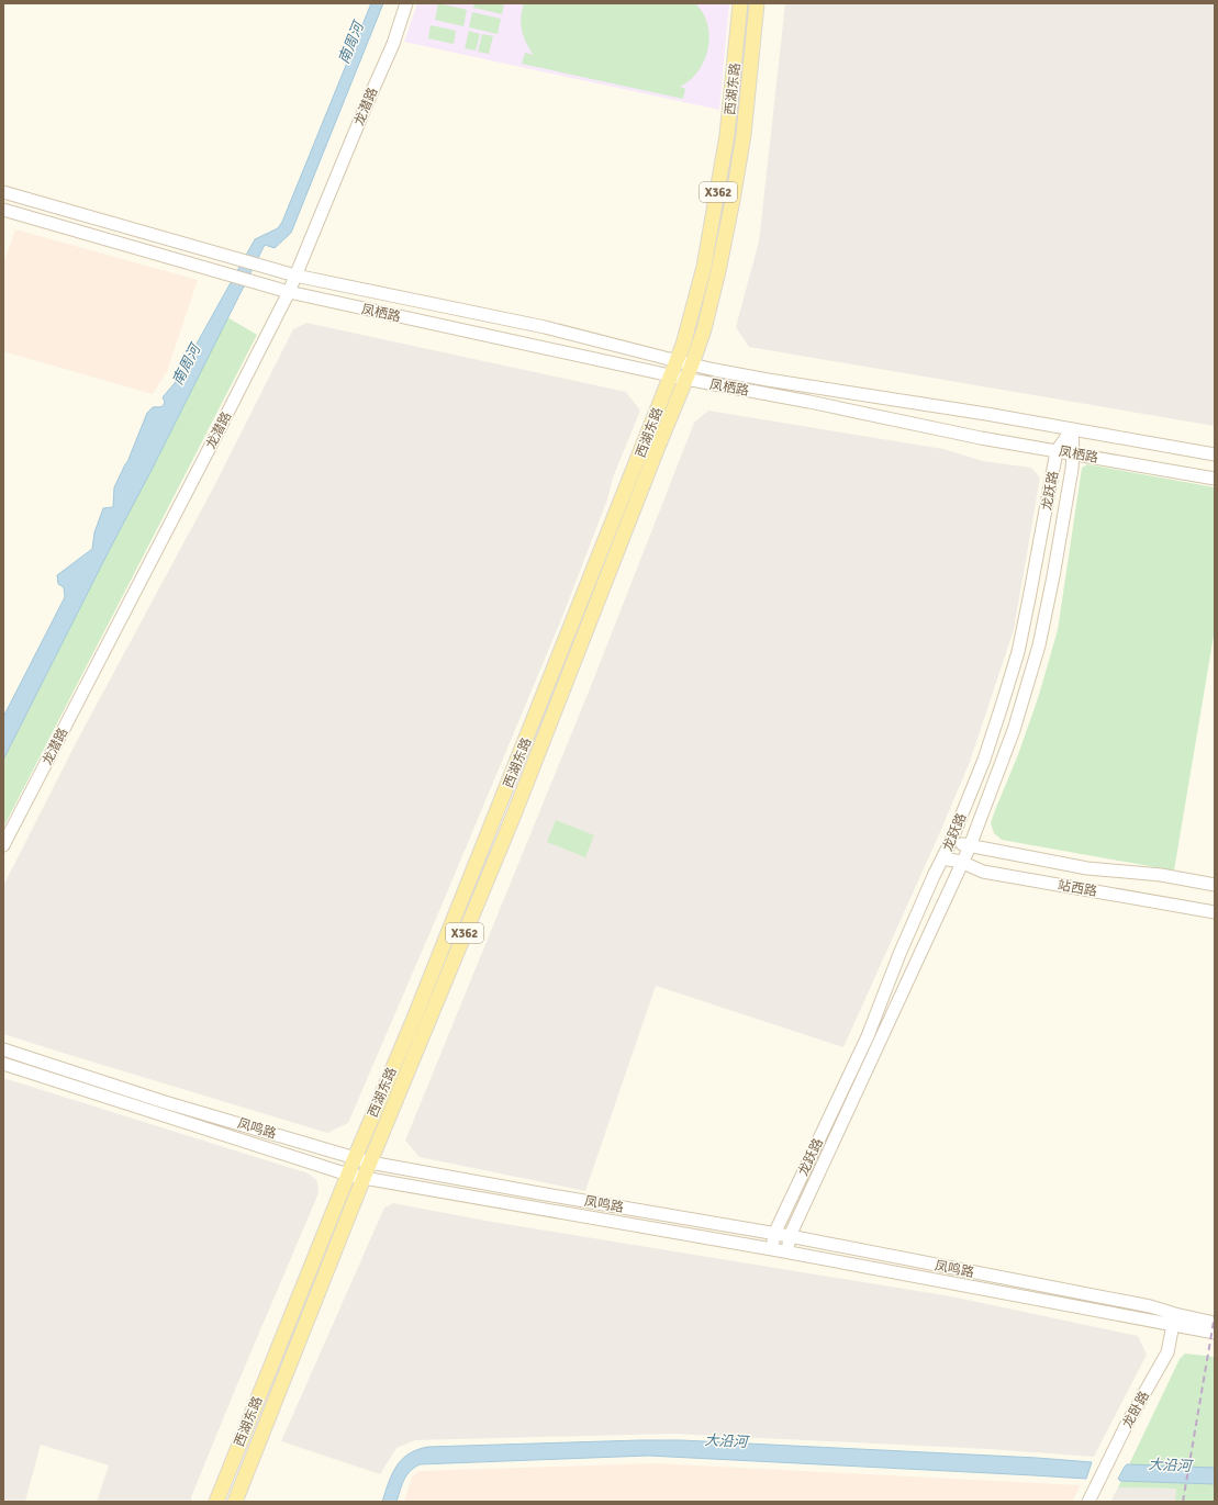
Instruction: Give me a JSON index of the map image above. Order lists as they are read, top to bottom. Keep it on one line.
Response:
{"streets":{"main road":["西湖东路","X362"],"street":["龙潜路","凤栖路","龙跃路","站西路","凤鸣路","龙卧路"]},"crossings":[["西湖东路","凤栖路"],["西湖东路","凤鸣路"],["龙潜路","凤栖路"],["凤栖路","龙跃路"],["龙跃路","站西路"],["龙跃路","凤鸣路"],["凤鸣路","龙卧路"]],"water":["南周河","大沿河"]}
